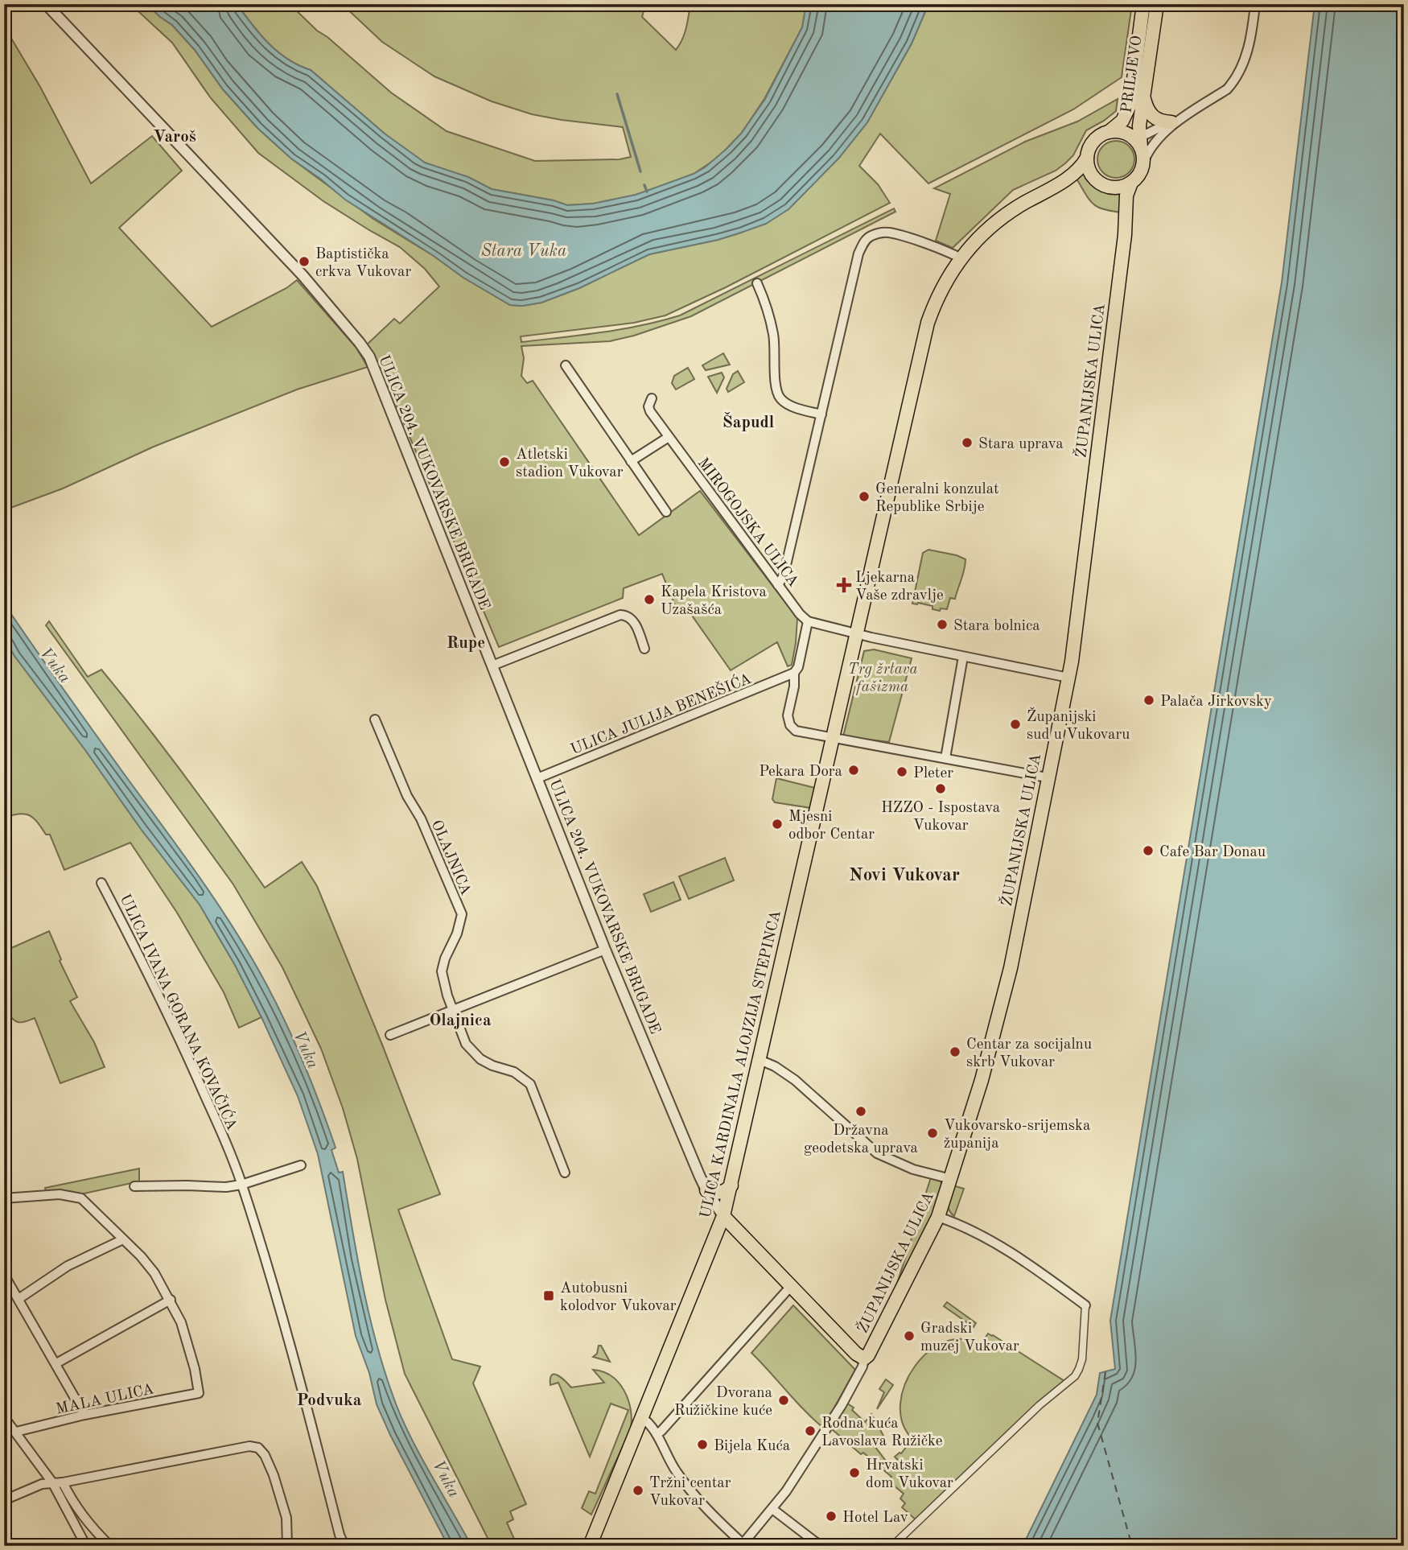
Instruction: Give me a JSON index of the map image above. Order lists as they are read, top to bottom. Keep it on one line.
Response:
{"streets":{"main road":["PRILJEVO","ŽUPANIJSKA ULICA","ULICA KARDINALA ALOJZIJA STEPINCA"],"street":["ULICA 204. VUKOVARSKE BRIGADE","MIROGOJSKA ULICA","ULICA JULIJA BENEŠIĆA","OLAJNICA","ULICA IVANA GORANA KOVAČIĆA","MALA ULICA"]},"crossings":[["PRILJEVO","ŽUPANIJSKA ULICA"],["ULICA 204. VUKOVARSKE BRIGADE","ULICA JULIJA BENEŠIĆA"],["ULICA 204. VUKOVARSKE BRIGADE","ULICA KARDINALA ALOJZIJA STEPINCA"]],"districts":["Varoš","Šapudl","Rupe","Novi Vukovar","Olajnica","Podvuka"],"water":["Stara Vuka","Vuka"],"parks":["Trg žrtava fašizma"],"places":{"other":["Baptistička crkva Vukovar","Stara uprava","Atletski stadion Vukovar","Generalni konzulat Republike Srbije","Kapela Kristova Uzašašća","Stara bolnica","Palača Jirkovsky","Županijski sud u Vukovaru","Pekara Dora","Pleter","HZZO - Ispostava Vukovar","Mjesni odbor Centar","Cafe Bar Donau","Centar za socijalnu skrb Vukovar","Državna geodetska uprava","Vukovarsko-srijemska županija","Gradski muzej Vukovar","Dvorana Ružičkine kuće","Rodna kuća Lavoslava Ružičke","Bijela Kuća","Hrvatski dom Vukovar","Tržni centar Vukovar","Hotel Lav"],"health":["Ljekarna Vaše zdravlje"],"transit":["Autobusni kolodvor Vukovar"]}}
